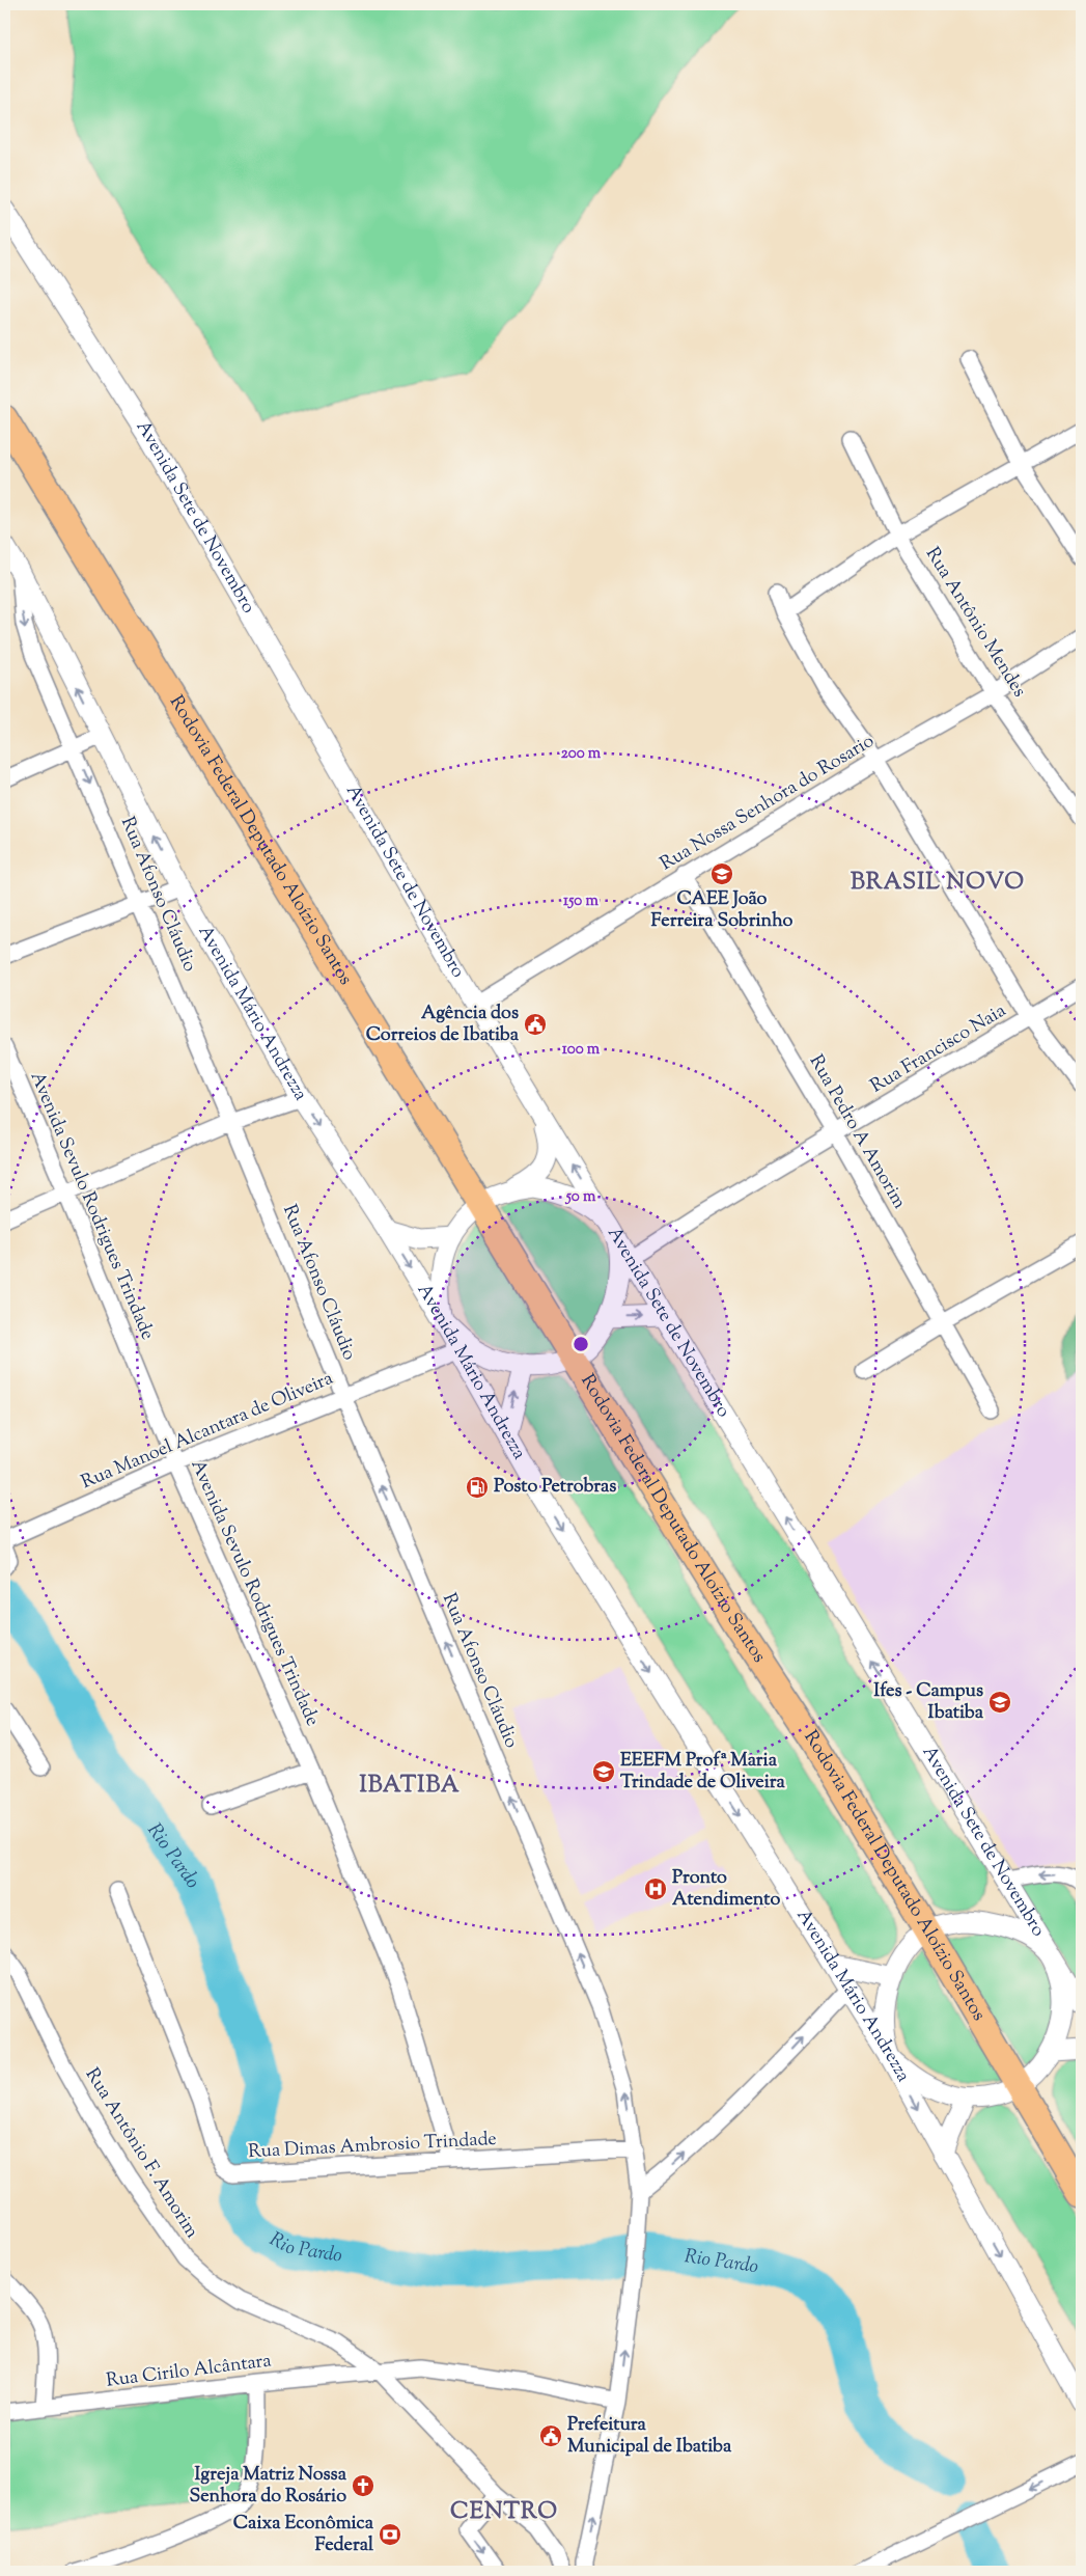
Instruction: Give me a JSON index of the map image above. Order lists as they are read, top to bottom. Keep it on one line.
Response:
{"streets":{"highway":["Rodovia Federal Deputado Aloízio Santos"],"street":["Avenida Sete de Novembro","Rua Antônio Mendes","Rua Nossa Senhora do Rosario","Rua Afonso Cláudio","Avenida Mário Andrezza","Rua Francisco Naia","Rua Pedro A Amorim","Avenida Sevulo Rodrigues Trindade","Rua Manoel Alcantara de Oliveira","Rua Dimas Ambrosio Trindade","Rua Antônio F. Amorim","Rua Cirilo Alcântara"]},"crossings":[["Avenida Sete de Novembro","Rua Nossa Senhora do Rosario"],["Avenida Sete de Novembro","Rua Francisco Naia"],["Rua Antônio Mendes","Rua Nossa Senhora do Rosario"],["Rua Nossa Senhora do Rosario","Rua Pedro A Amorim"],["Rua Afonso Cláudio","Avenida Mário Andrezza"],["Rua Afonso Cláudio","Rua Manoel Alcantara de Oliveira"],["Rua Afonso Cláudio","Rua Dimas Ambrosio Trindade"],["Rua Afonso Cláudio","Rua Cirilo Alcântara"],["Avenida Mário Andrezza","Rua Manoel Alcantara de Oliveira"],["Rua Francisco Naia","Rua Pedro A Amorim"],["Avenida Sevulo Rodrigues Trindade","Rua Manoel Alcantara de Oliveira"],["Avenida Sevulo Rodrigues Trindade","Rua Dimas Ambrosio Trindade"],["Rua Antônio F. Amorim","Rua Cirilo Alcântara"]],"one_way":["Avenida Sete de Novembro"],"districts":["BRASIL NOVO","IBATIBA","CENTRO"],"water":["Rio Pardo"],"places":{"school or university":["CAEE João Ferreira Sobrinho","Ifes - Campus Ibatiba","EEEFM Profª Maria Trindade de Oliveira"],"public building":["Agência dos Correios de Ibatiba","Prefeitura Municipal de Ibatiba"],"fuel station":["Posto Petrobras"],"hospital":["Pronto Atendimento"],"church":["Igreja Matriz Nossa Senhora do Rosário"],"bank":["Caixa Econômica Federal"]},"rings":["200 m","150 m","100 m","50 m"]}
